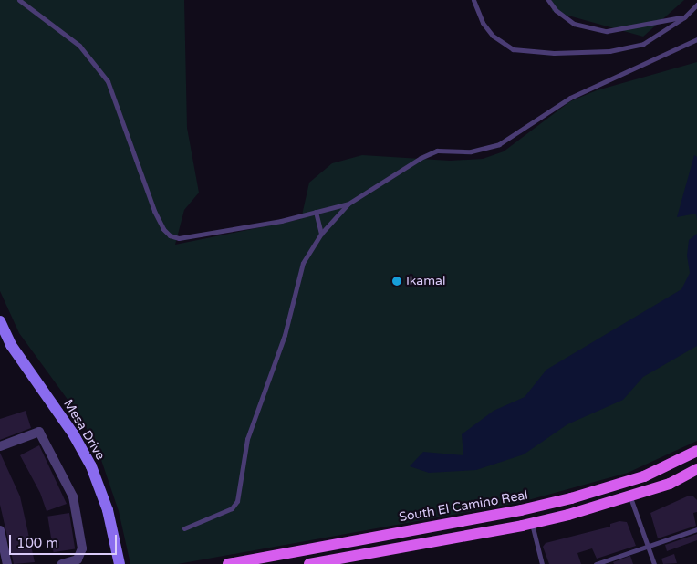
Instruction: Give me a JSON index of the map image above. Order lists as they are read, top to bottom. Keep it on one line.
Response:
{"streets":{"main road":["Mesa Drive","South El Camino Real"]},"places":["Ikamal"],"scale_bar":"100 m"}
